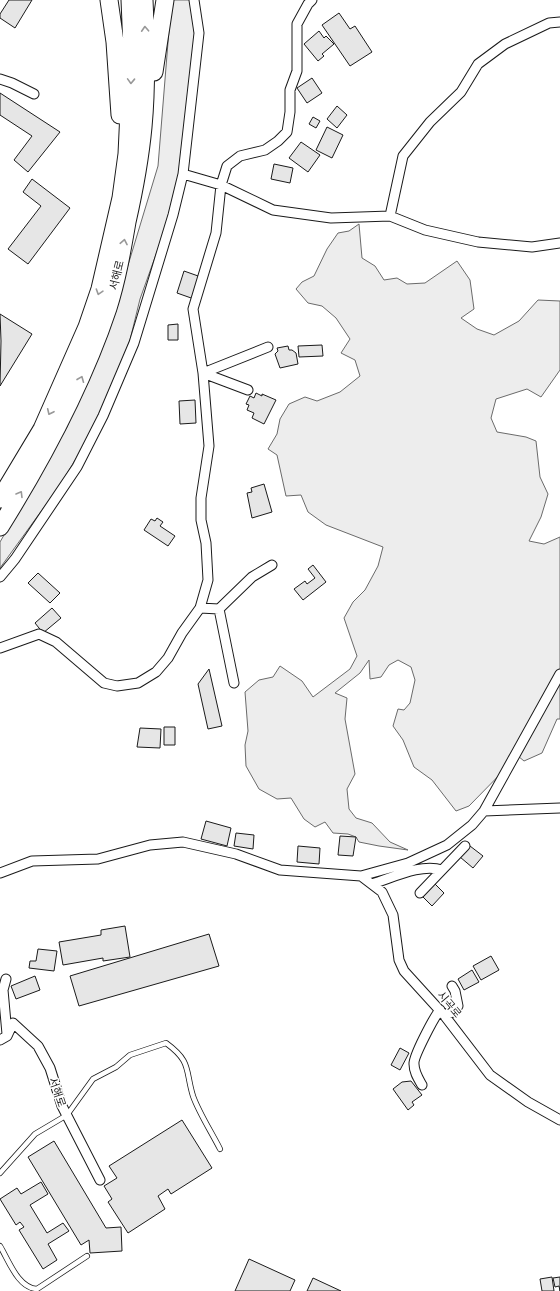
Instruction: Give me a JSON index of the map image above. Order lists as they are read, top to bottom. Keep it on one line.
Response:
{"streets":{"highway":["서해로"],"street":["시곡로"]}}
